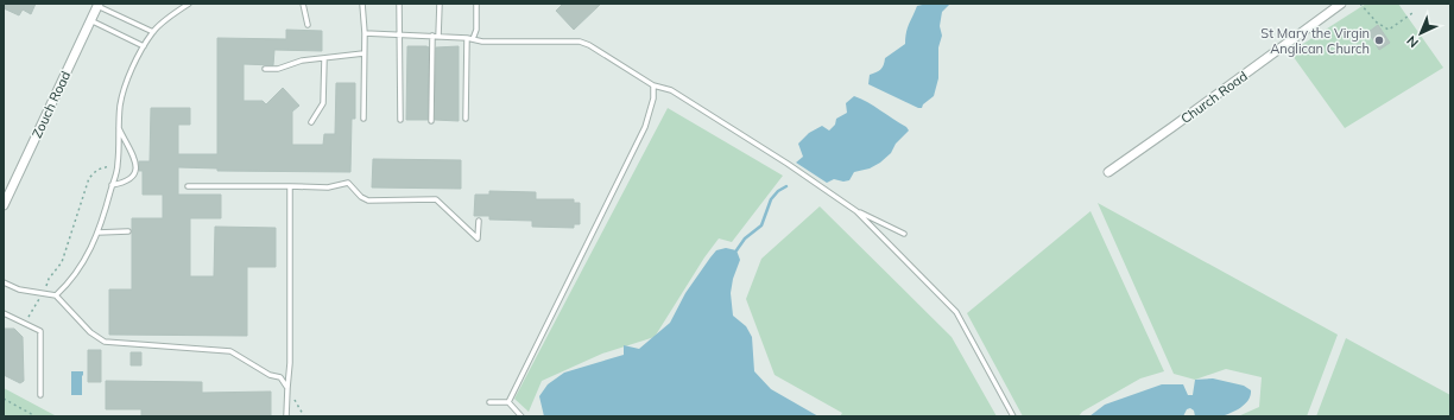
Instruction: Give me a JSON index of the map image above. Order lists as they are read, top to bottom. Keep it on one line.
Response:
{"streets":{"street":["Church Road","Zouch Road"]},"places":["St Mary the Virgin Anglican Church"],"north":"bottom left"}
